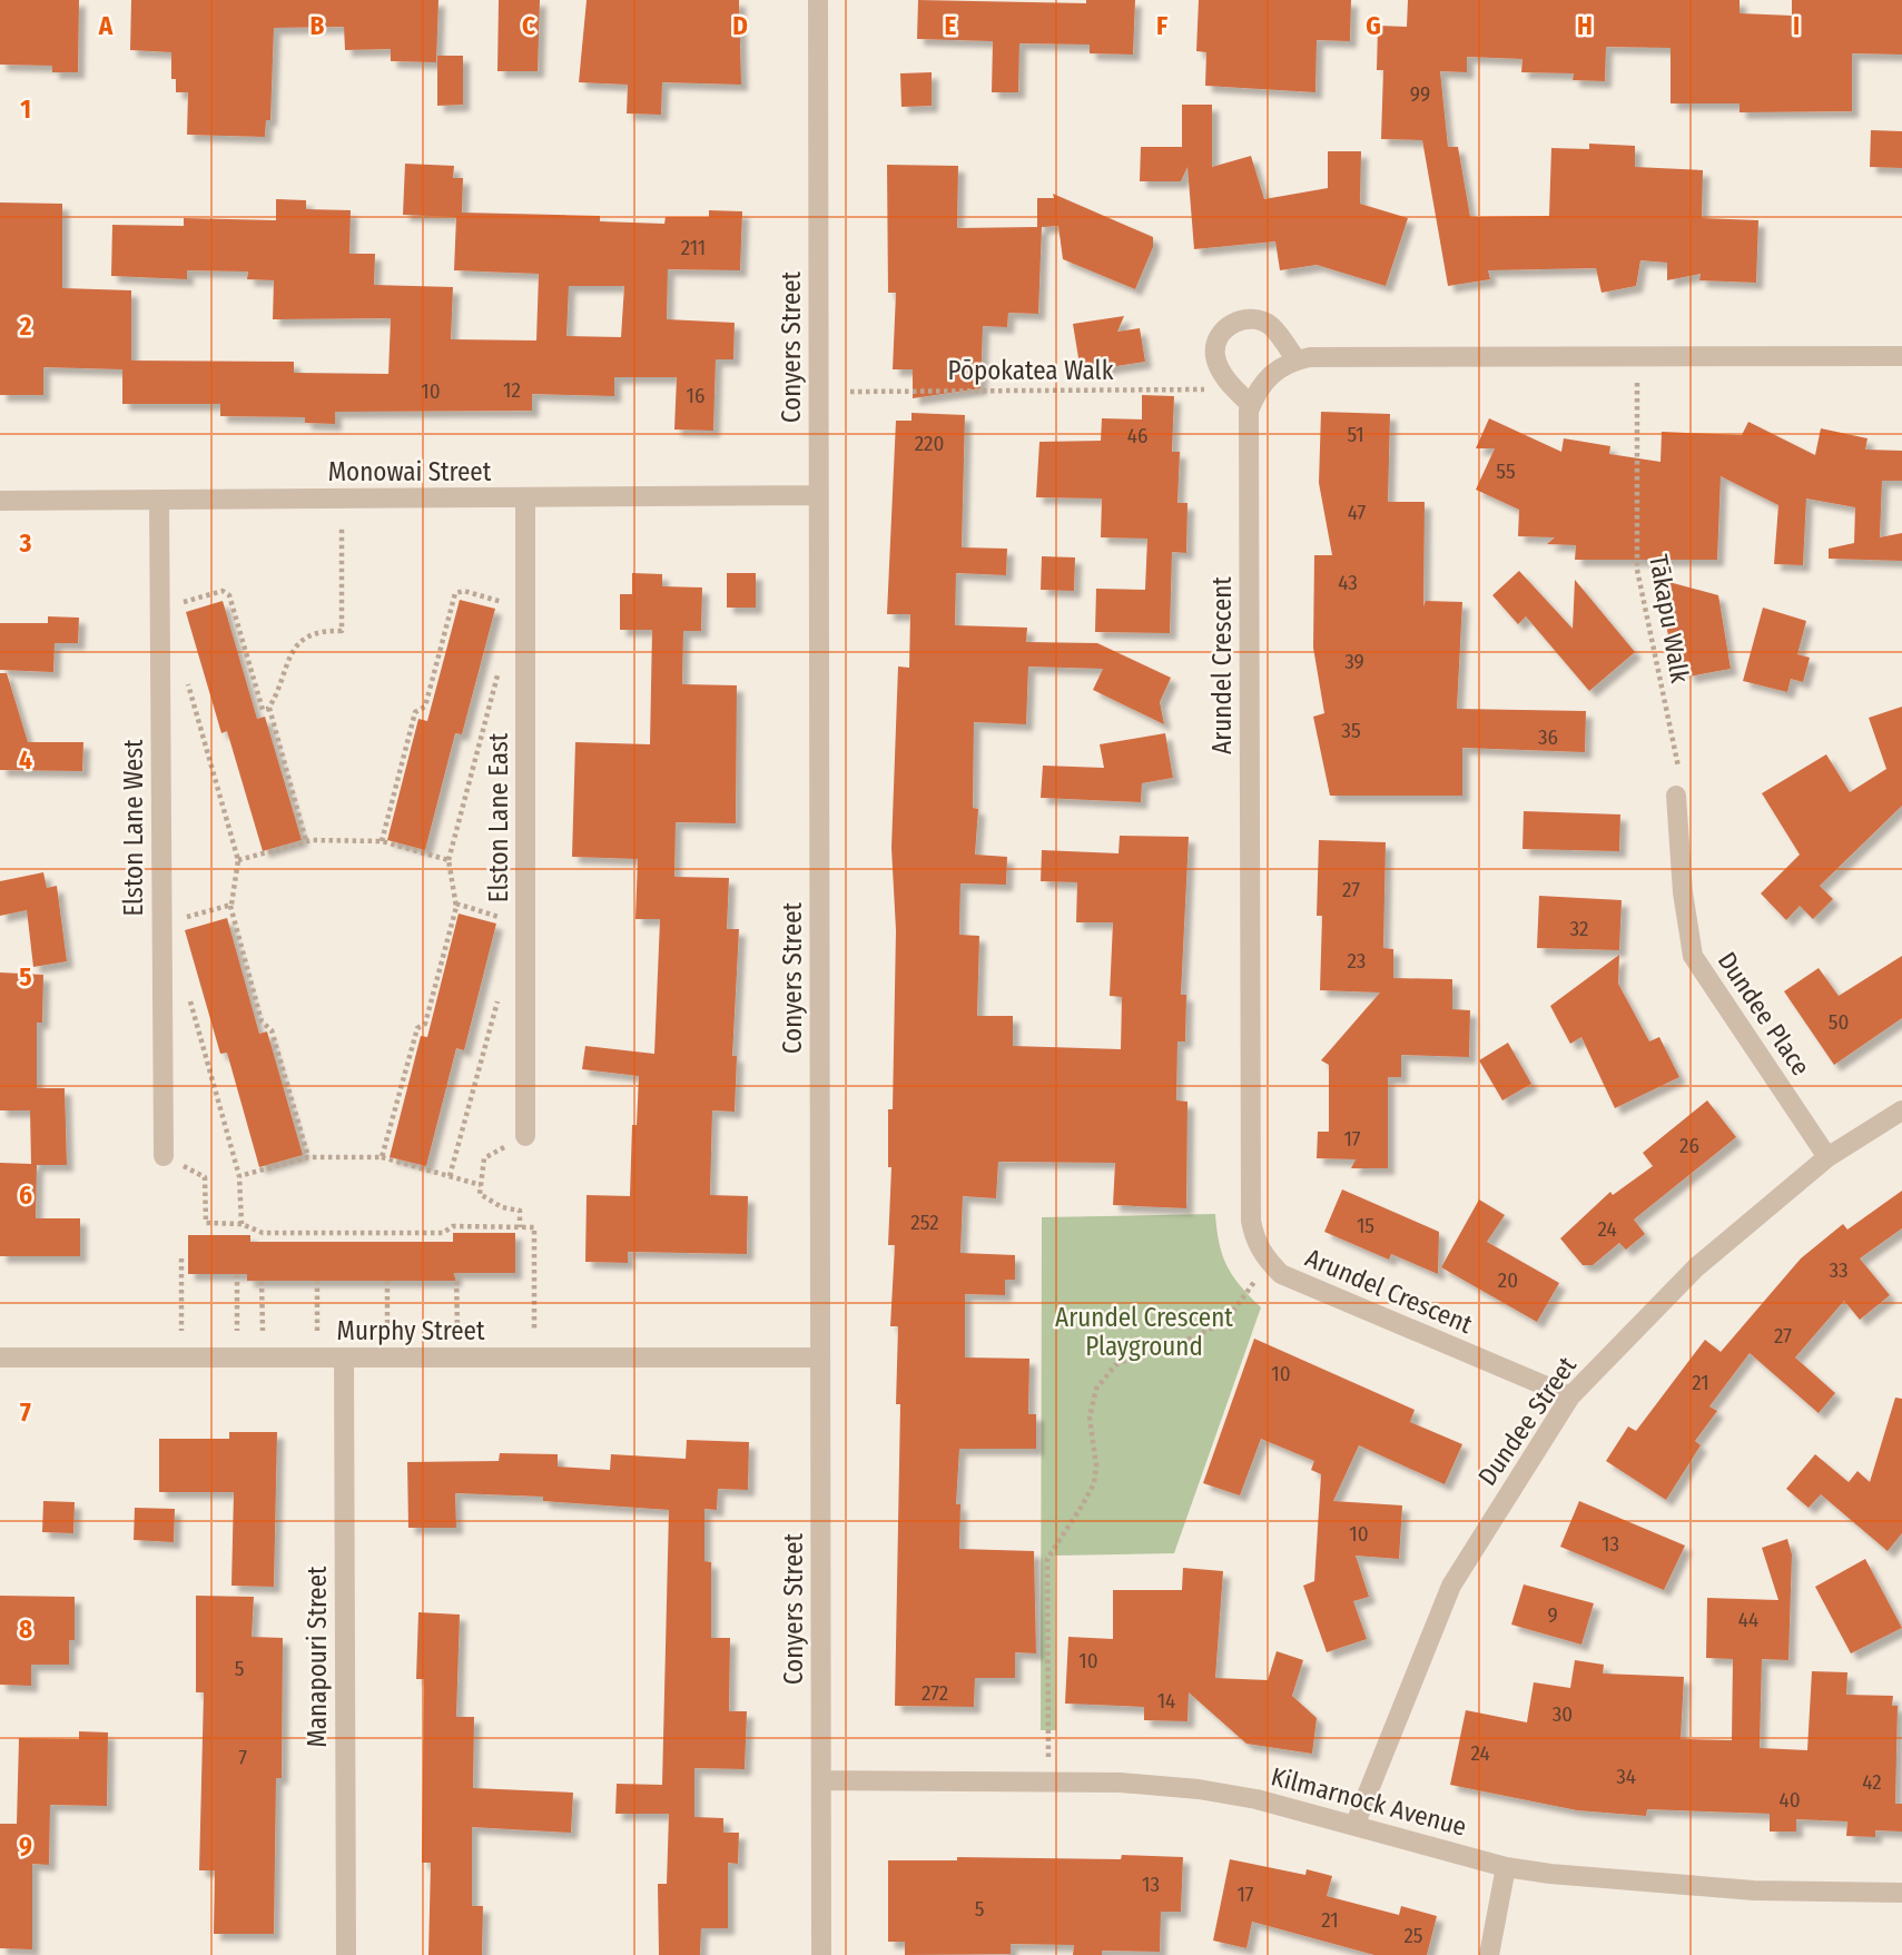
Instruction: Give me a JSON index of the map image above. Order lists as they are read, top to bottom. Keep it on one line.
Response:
{"streets":{"street":["Conyers Street","Monowai Street","Arundel Crescent","Elston Lane East","Elston Lane West","Dundee Place","Murphy Street","Dundee Street","Manapouri Street","Kilmarnock Avenue"],"path":["Pōpokatea Walk","Tākapu Walk"]},"crossings":[["Conyers Street","Monowai Street"],["Conyers Street","Murphy Street"],["Conyers Street","Kilmarnock Avenue"],["Monowai Street","Elston Lane East"],["Monowai Street","Elston Lane West"],["Arundel Crescent","Dundee Street"],["Dundee Place","Dundee Street"],["Murphy Street","Manapouri Street"],["Dundee Street","Kilmarnock Avenue"]],"parks":["Arundel Crescent Playground"],"house_numbers":["99","211","12","10","16","51","46","220","55","47","43","39","35","36","27","32","23","50","17","26","252","15","24","33","20","27","10","21","10","13","9","44","10","5","272","14","30","24","7","34","42","40","13","17","5","21","25"],"grid":{"columns":["A","B","C","D","E","F","G","H","I"],"rows":["1","2","3","4","5","6","7","8","9"]}}
